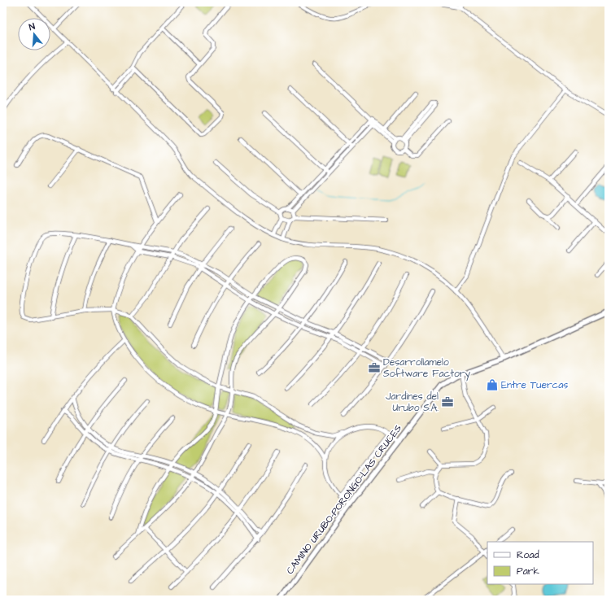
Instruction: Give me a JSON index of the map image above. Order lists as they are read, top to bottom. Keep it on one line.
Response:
{"streets":{"main road":["CAMINO URUBO-PORONGO-LAS CRUCES"]},"places":{"office":["Desarrollamelo Software Factory","Jardines del Urubo S.A."],"shop":["Entre Tuercas"]},"legend":["Road","Park"],"north":"top"}
